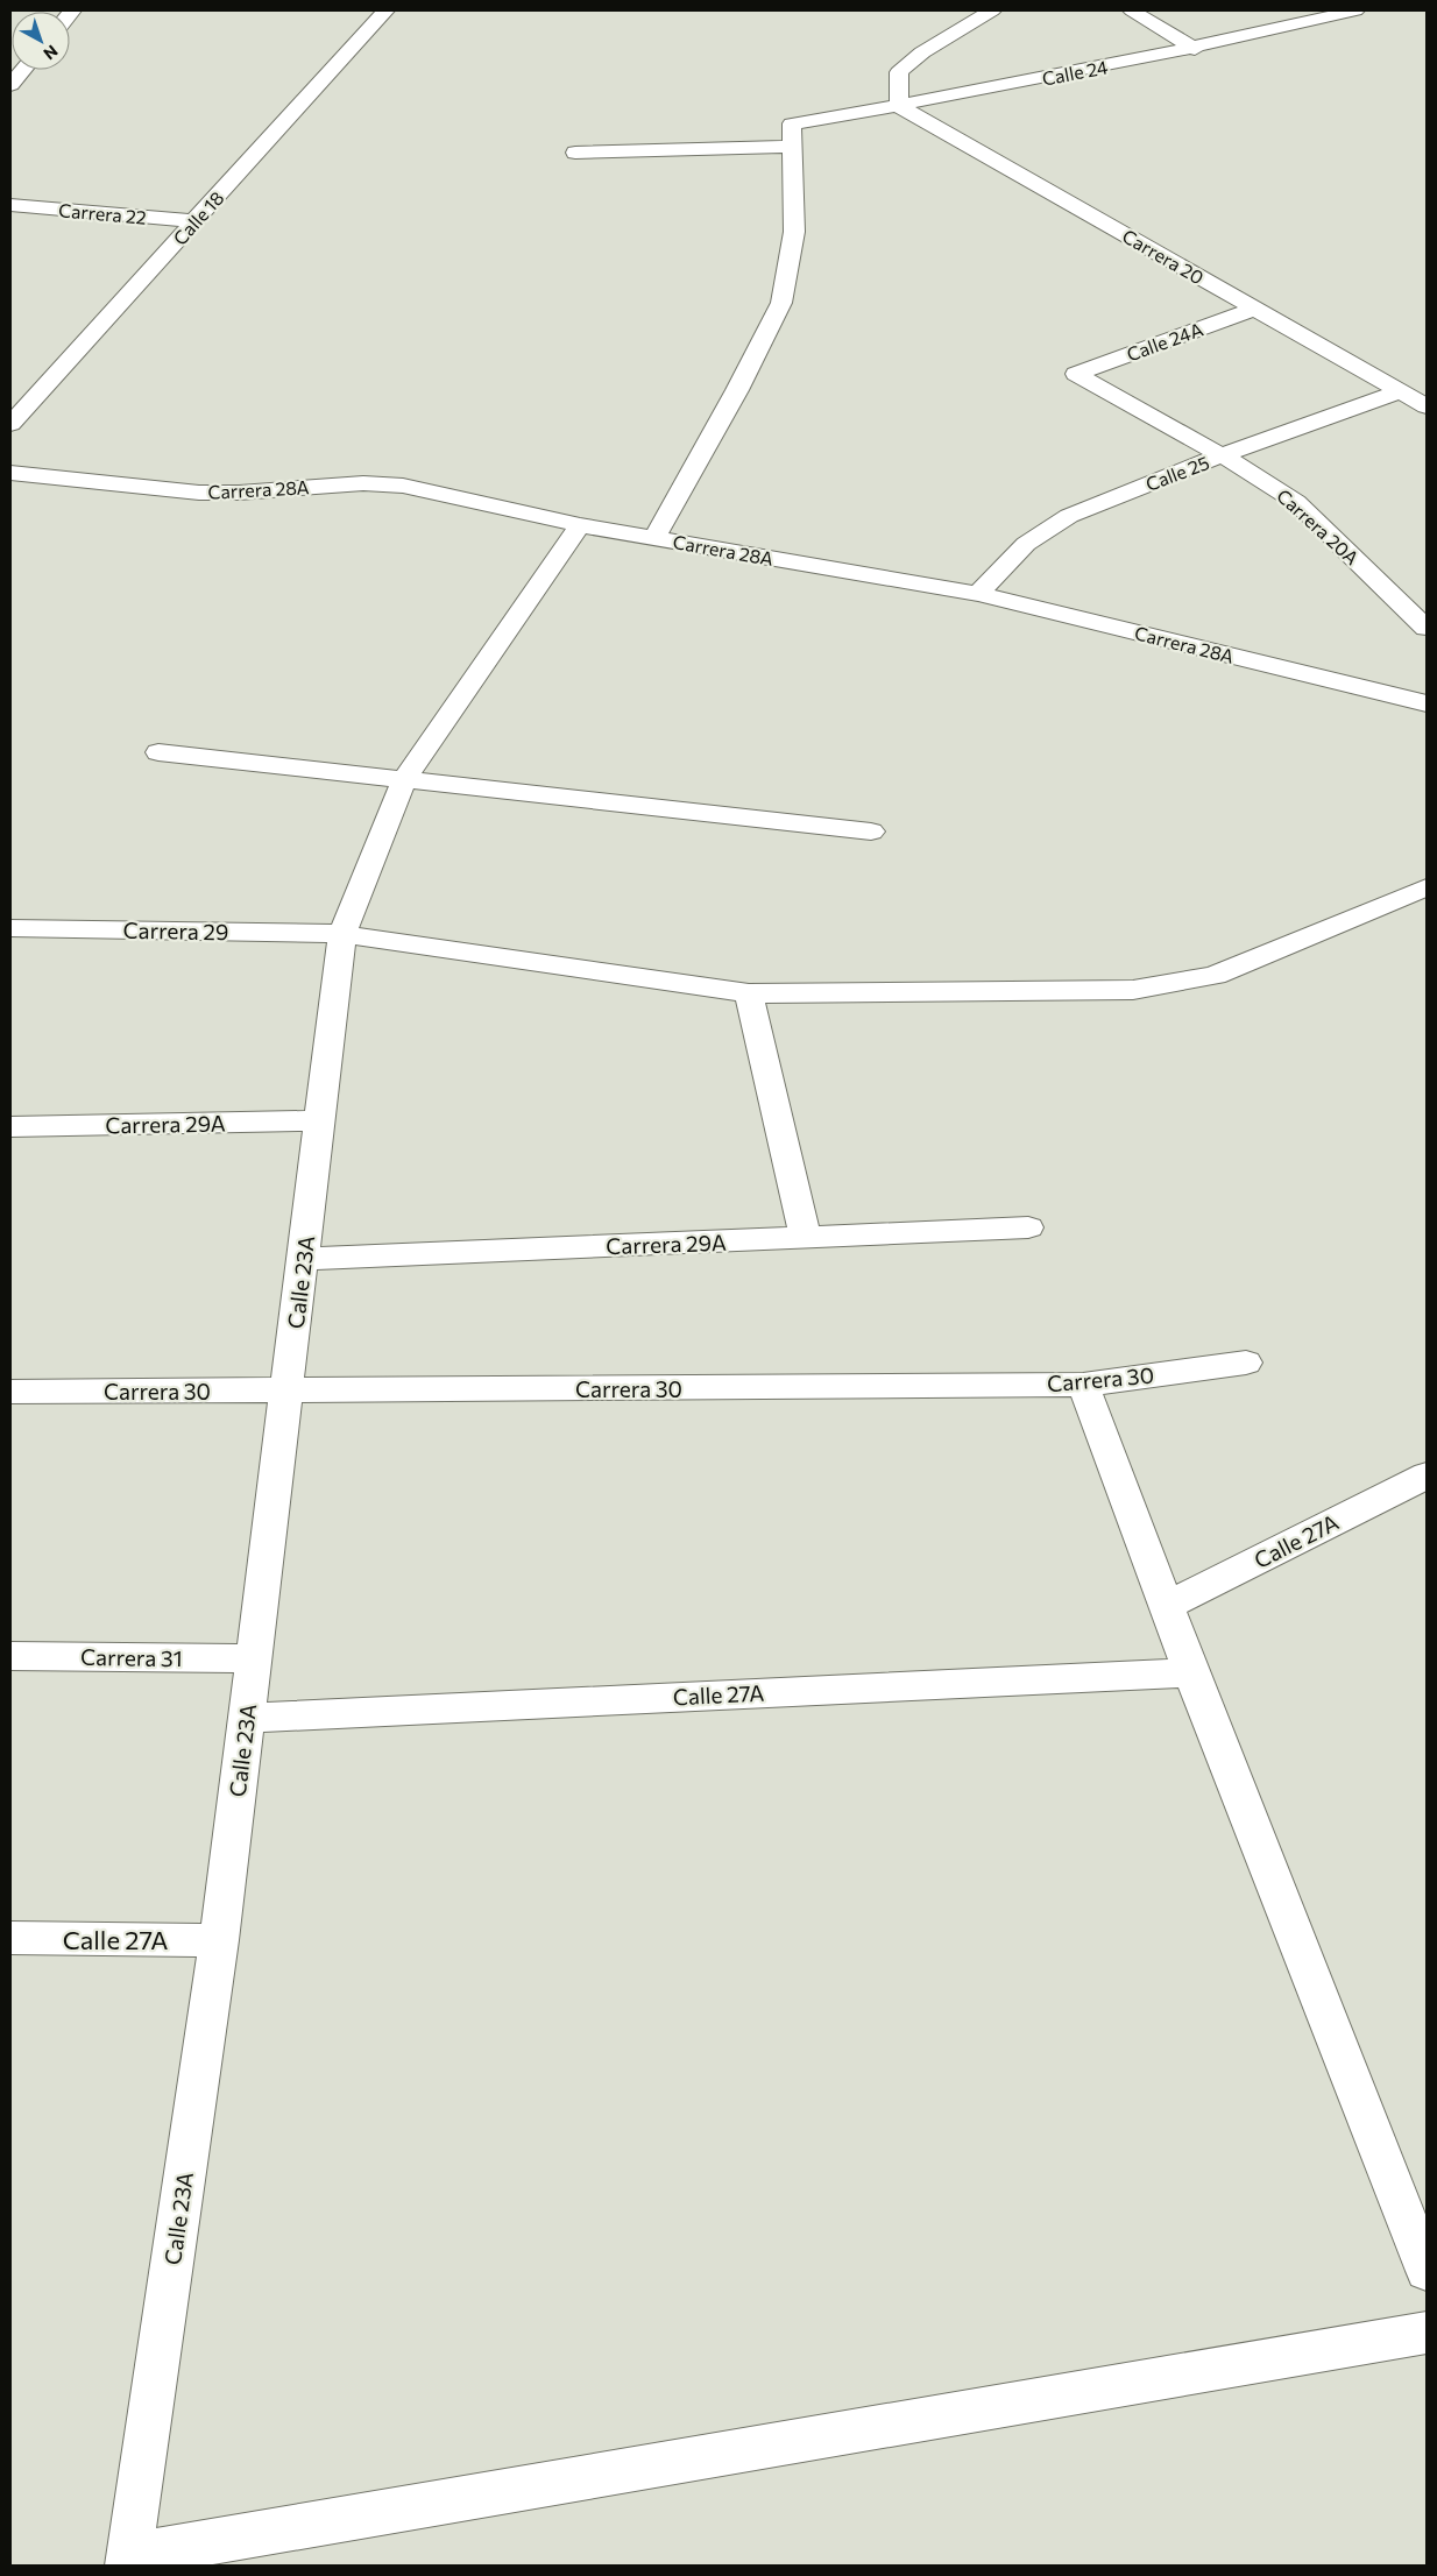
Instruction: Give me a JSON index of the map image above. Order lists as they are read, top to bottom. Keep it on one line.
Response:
{"streets":{"street":["Calle 24","Carrera 22","Calle 18","Carrera 20","Calle 24A","Calle 25","Carrera 28A","Carrera 20A","Carrera 29","Carrera 29A","Calle 23A","Carrera 30","Calle 27A","Carrera 31"]},"crossings":[["Calle 24","Carrera 20"],["Carrera 22","Calle 18"],["Carrera 20","Calle 24A"],["Carrera 20","Calle 25"],["Calle 24A","Carrera 20A"],["Calle 25","Carrera 28A"],["Calle 25","Carrera 20A"],["Carrera 28A","Calle 23A"],["Carrera 29","Calle 23A"],["Carrera 29A","Calle 23A"],["Calle 23A","Carrera 30"],["Calle 23A","Calle 27A"],["Calle 23A","Carrera 31"]],"north":"bottom right"}
